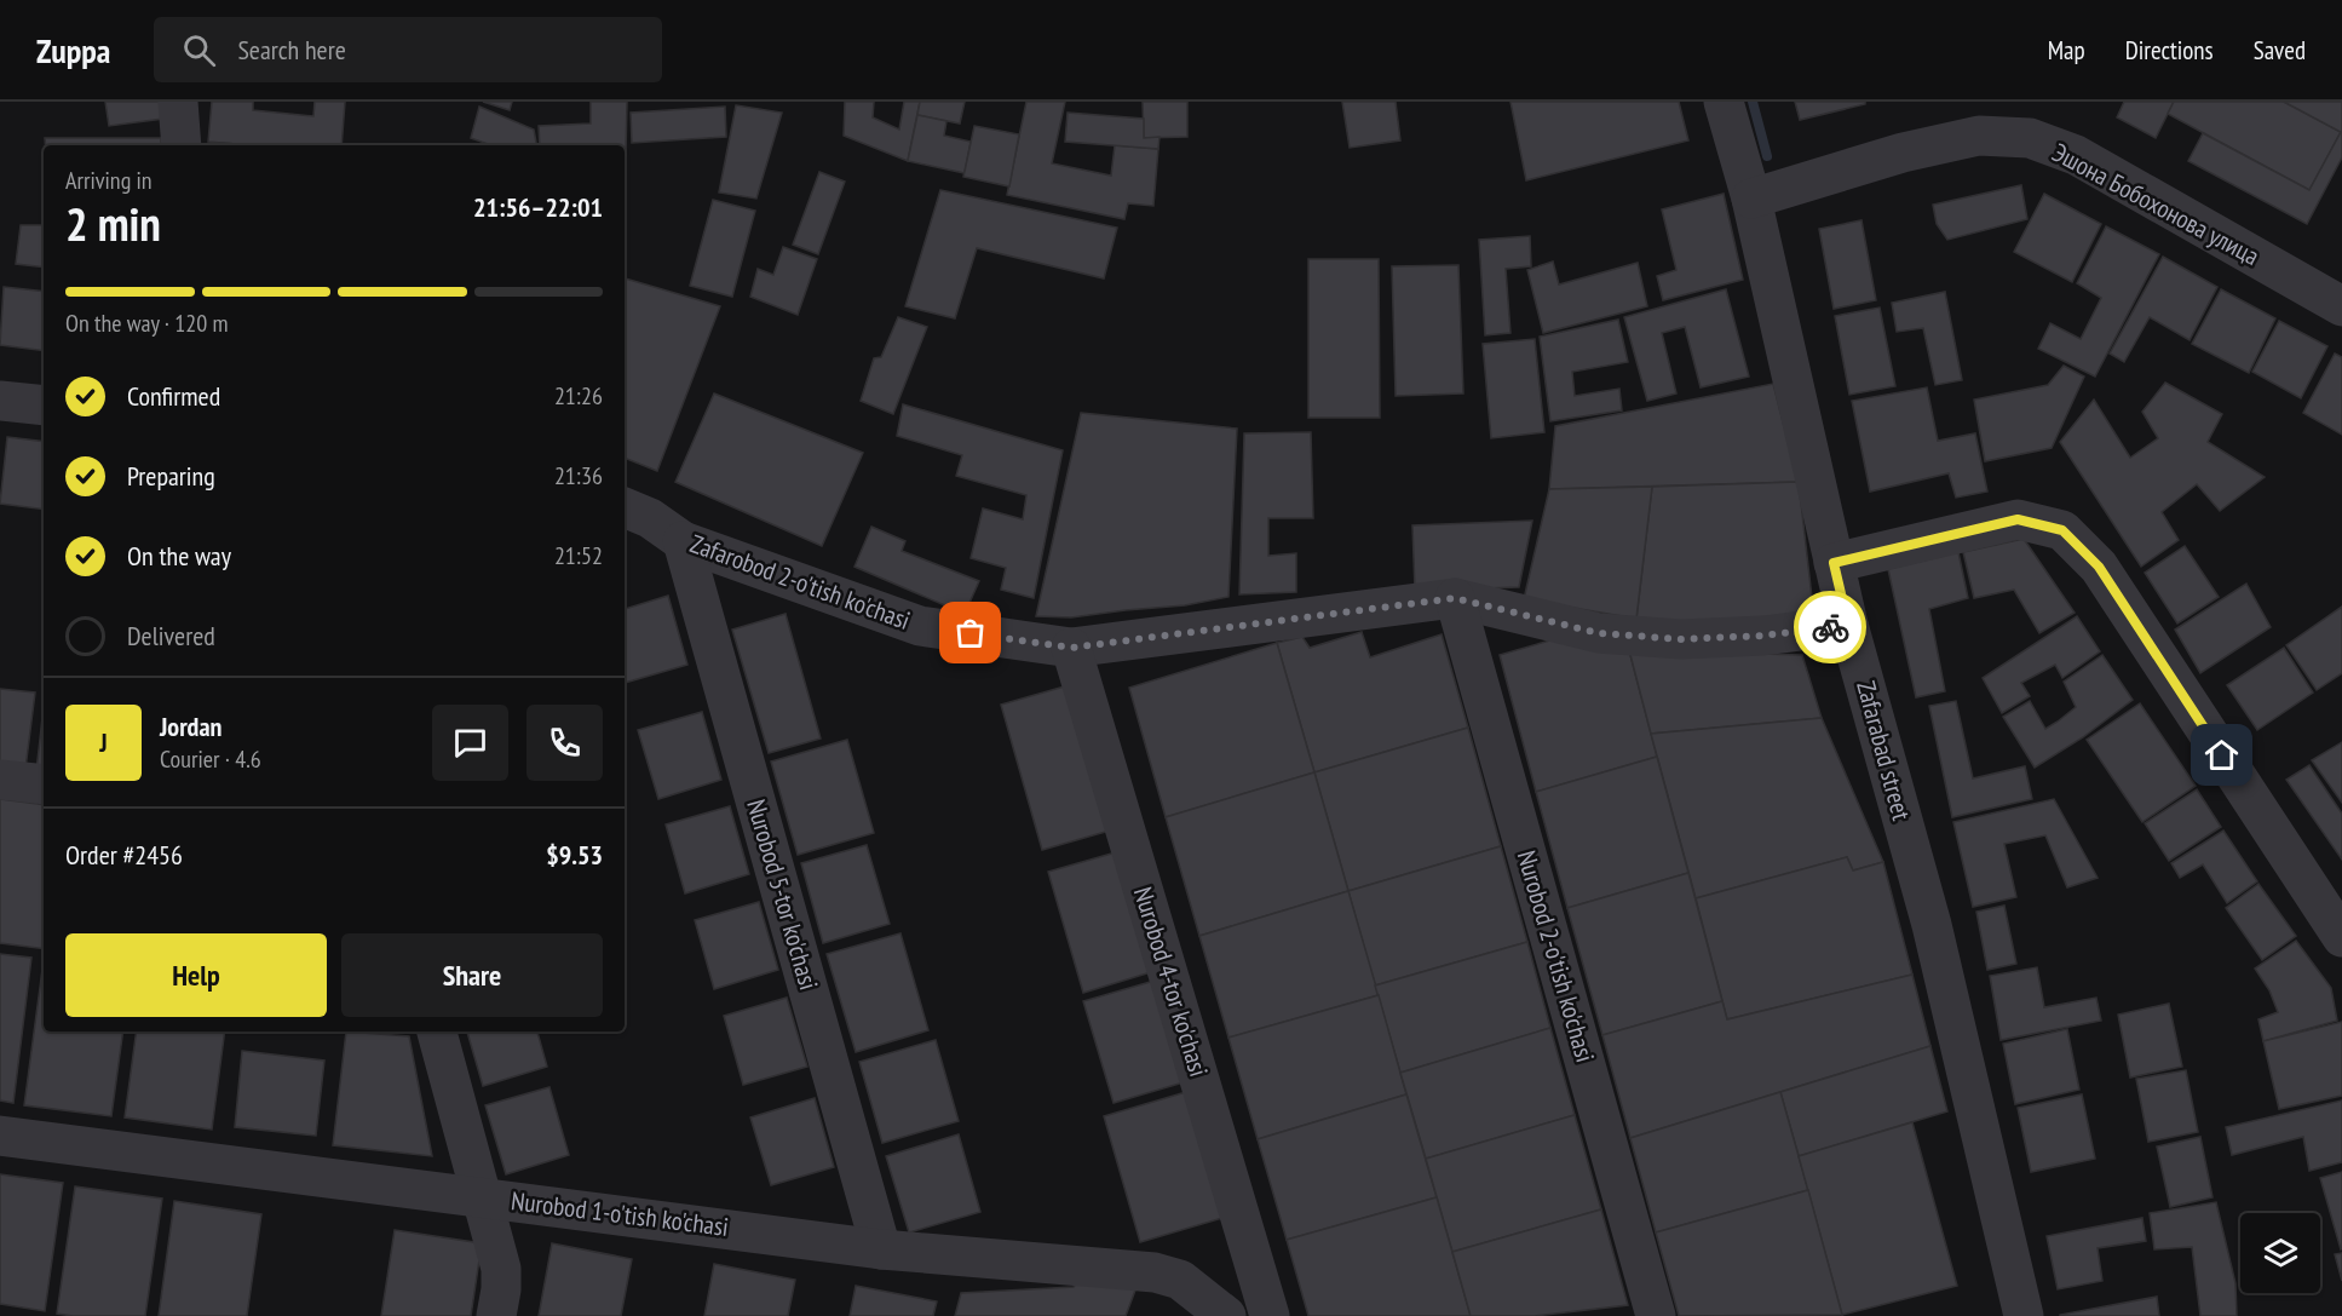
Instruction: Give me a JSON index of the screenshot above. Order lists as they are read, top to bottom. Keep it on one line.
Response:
{"streets":{"street":["Эшона Бобохонова улица","Zafarobod 2-o'tish ko'chasi","Zafarabad street","Nurobod 5-tor ko'chasi","Nurobod 2-o'tish ko'chasi","Nurobod 4-tor ko'chasi","Nurobod 1-o'tish ko'chasi"]},"crossings":[["Эшона Бобохонова улица","Zafarabad street"],["Zafarobod 2-o'tish ko'chasi","Zafarabad street"],["Zafarobod 2-o'tish ko'chasi","Nurobod 5-tor ko'chasi"],["Zafarobod 2-o'tish ko'chasi","Nurobod 2-o'tish ko'chasi"],["Zafarobod 2-o'tish ko'chasi","Nurobod 4-tor ko'chasi"],["Nurobod 5-tor ko'chasi","Nurobod 1-o'tish ko'chasi"]],"page":{"header":"Zuppa","search":"Search here","nav":["Map","Directions","Saved"],"heading":["2 min","Arriving in","21:56–22:01"],"panel":["Jordan","Courier · 4.6","Order #2456","$9.53"],"bar":"On the way · 120 m","list":[["Confirmed","21:26"],["Preparing","21:36"],["On the way","21:52"],"Delivered"],"round":"J","buttons":["Help","Share"]}}
